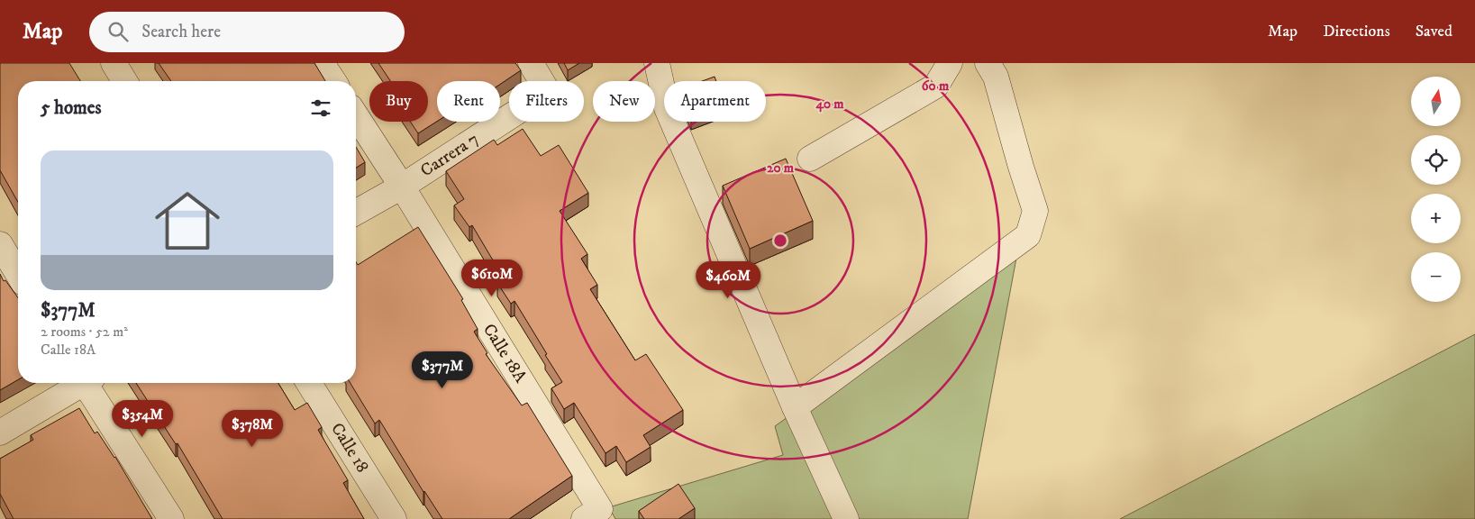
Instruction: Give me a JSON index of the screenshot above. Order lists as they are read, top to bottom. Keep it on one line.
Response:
{"streets":{"street":["Carrera 7","Calle 18A","Calle 18"]},"crossings":[["Carrera 7","Calle 18A"]],"north":"top","page":{"header":"Map","search":"Search here","nav":["Map","Directions","Saved"],"map_buttons":["+","−"],"chip":["Buy","Rent","Filters","New","Apartment"],"heading":"5 homes","list":[{"name":"$377M","note":"2 rooms · 52 m² · Calle 18A"}],"price":["$610M","$460M","$377M","$354M","$378M"]},"rings":["60 m","40 m","20 m"]}
